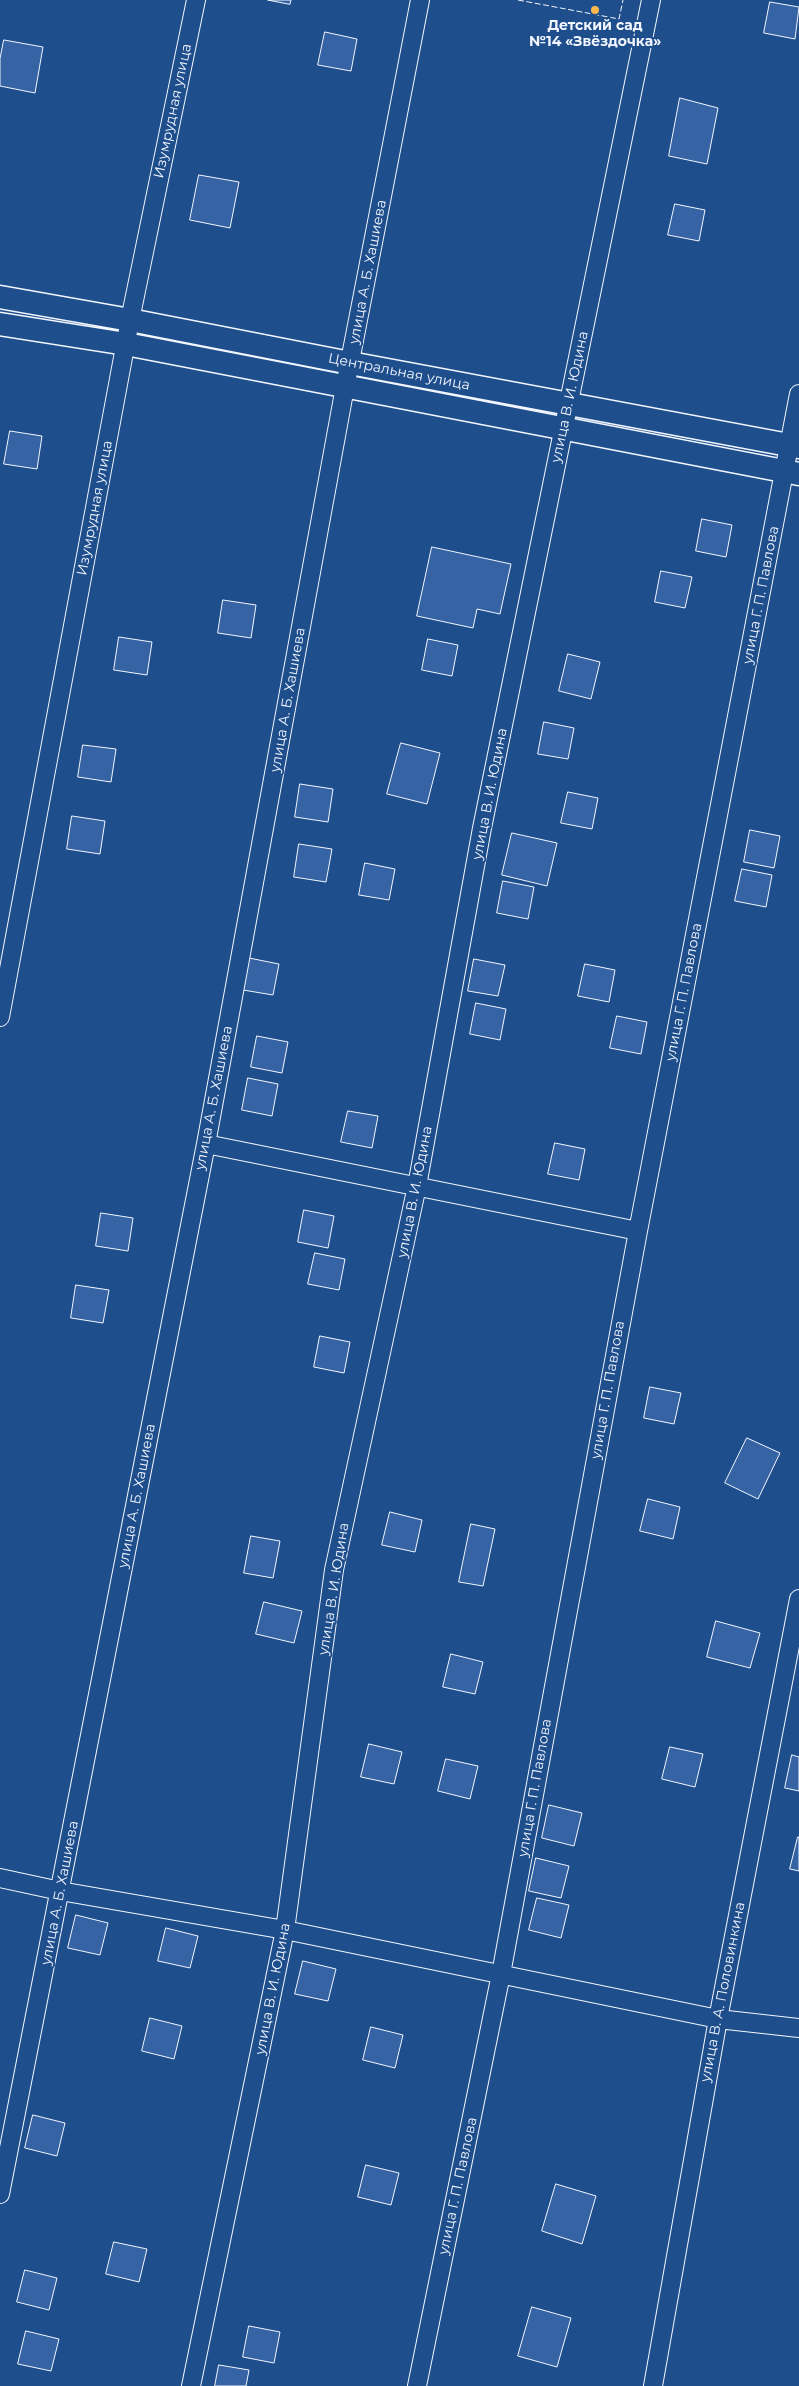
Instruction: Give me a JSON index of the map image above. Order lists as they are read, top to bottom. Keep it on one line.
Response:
{"streets":{"street":["Изумрудная улица","улица А. Б. Хашиева","Центральная улица","улица В. И. Юдина","улица Г. П. Павлова","улица В. А. Половинкина"]},"crossings":[["Изумрудная улица","Центральная улица"],["улица А. Б. Хашиева","Центральная улица"],["Центральная улица","улица В. И. Юдина"],["Центральная улица","улица Г. П. Павлова"]],"places":["Детский сад №14 «Звёздочка»"]}
